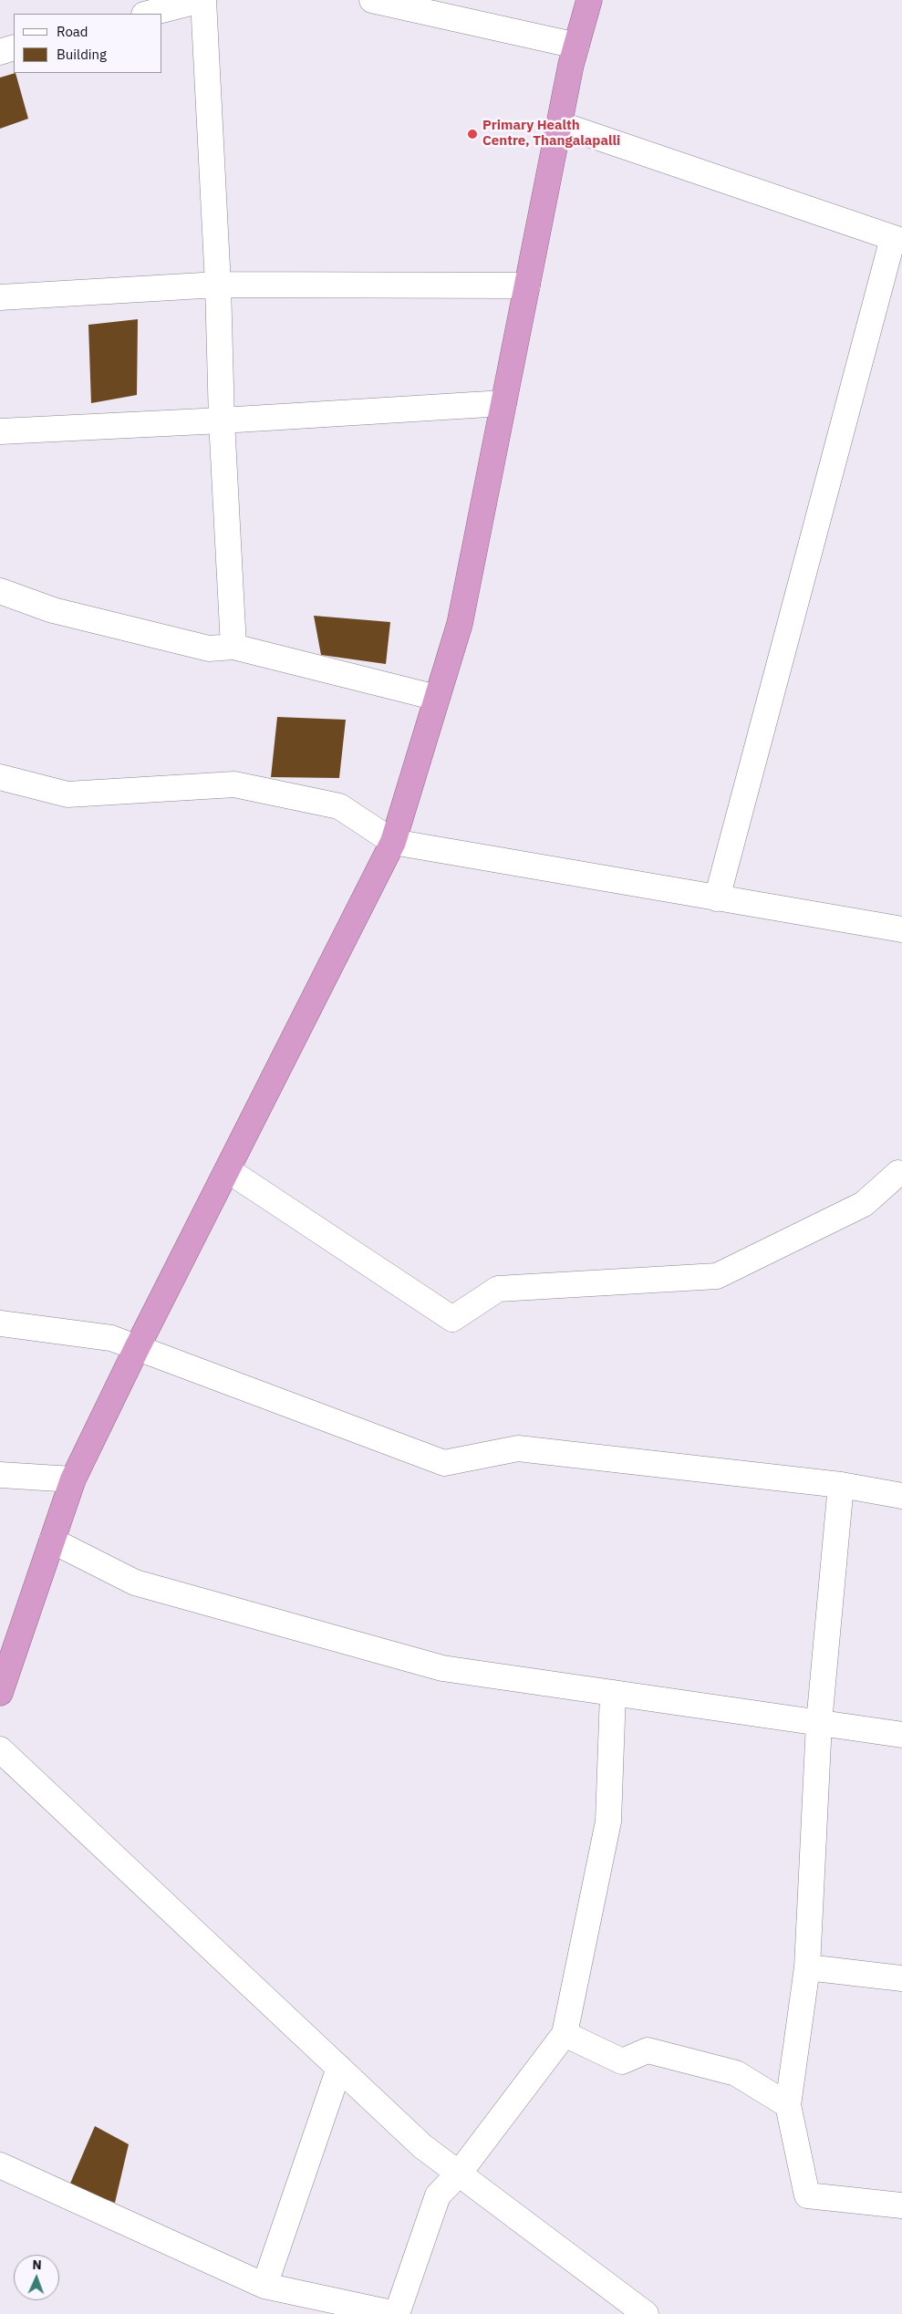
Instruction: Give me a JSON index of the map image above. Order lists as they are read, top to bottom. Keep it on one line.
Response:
{"places":["Primary Health Centre, Thangalapalli"],"legend":["Road","Building"],"north":"top"}
